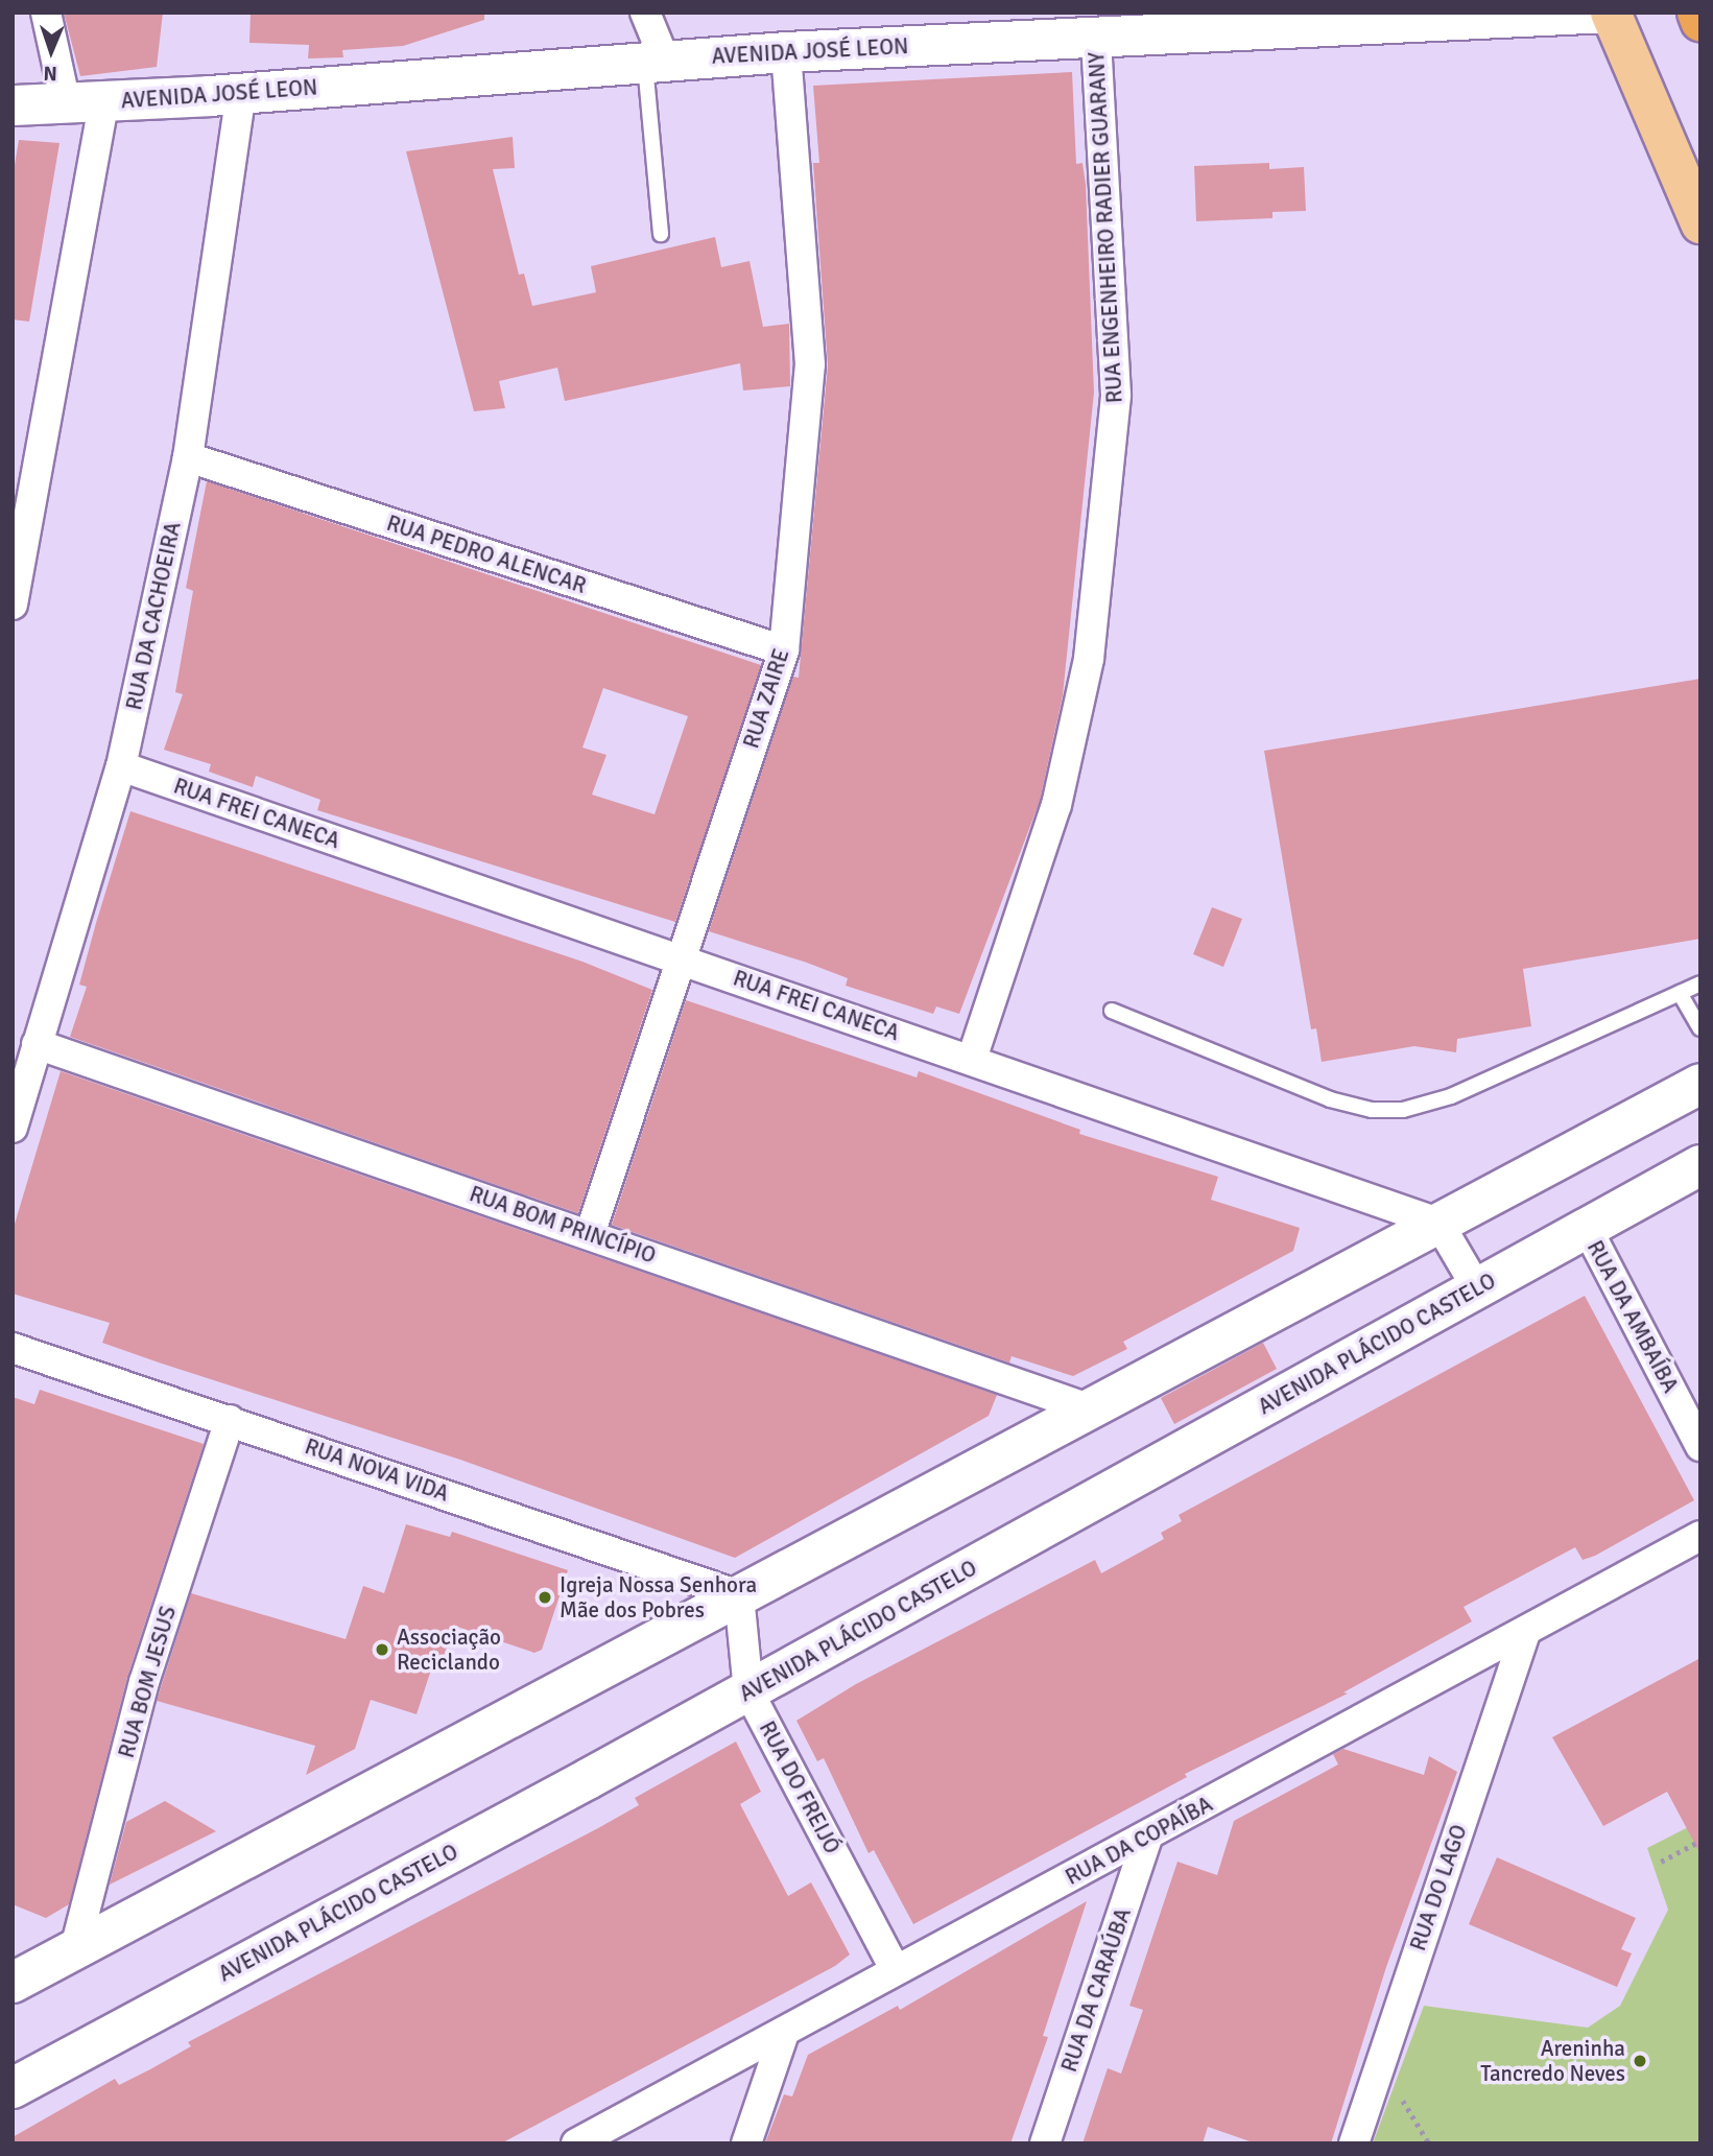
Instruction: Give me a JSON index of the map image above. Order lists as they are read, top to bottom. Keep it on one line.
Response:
{"streets":{"street":["AVENIDA JOSÉ LEON","RUA ENGENHEIRO RADIER GUARANY","RUA PEDRO ALENCAR","RUA DA CACHOEIRA","RUA ZAIRE","RUA FREI CANECA","RUA BOM PRINCÍPIO","RUA DA AMBAÍBA","AVENIDA PLÁCIDO CASTELO","RUA NOVA VIDA","RUA BOM JESUS","RUA DO FREIJÓ","RUA DA COPAÍBA","RUA DO LAGO","RUA DA CARAÚBA"]},"crossings":[["AVENIDA JOSÉ LEON","RUA ENGENHEIRO RADIER GUARANY"],["AVENIDA JOSÉ LEON","RUA DA CACHOEIRA"],["AVENIDA JOSÉ LEON","RUA ZAIRE"],["RUA ENGENHEIRO RADIER GUARANY","RUA FREI CANECA"],["RUA PEDRO ALENCAR","RUA DA CACHOEIRA"],["RUA PEDRO ALENCAR","RUA ZAIRE"],["RUA DA CACHOEIRA","RUA FREI CANECA"],["RUA DA CACHOEIRA","RUA BOM PRINCÍPIO"],["RUA ZAIRE","RUA FREI CANECA"],["RUA ZAIRE","RUA BOM PRINCÍPIO"],["RUA DA AMBAÍBA","AVENIDA PLÁCIDO CASTELO"],["AVENIDA PLÁCIDO CASTELO","RUA DO FREIJÓ"],["RUA NOVA VIDA","RUA BOM JESUS"],["RUA NOVA VIDA","RUA DO FREIJÓ"],["RUA DO FREIJÓ","RUA DA COPAÍBA"],["RUA DA COPAÍBA","RUA DO LAGO"],["RUA DA COPAÍBA","RUA DA CARAÚBA"]],"places":["Igreja Nossa Senhora Mãe dos Pobres","Associação Reciclando","Areninha Tancredo Neves"],"north":"bottom"}
